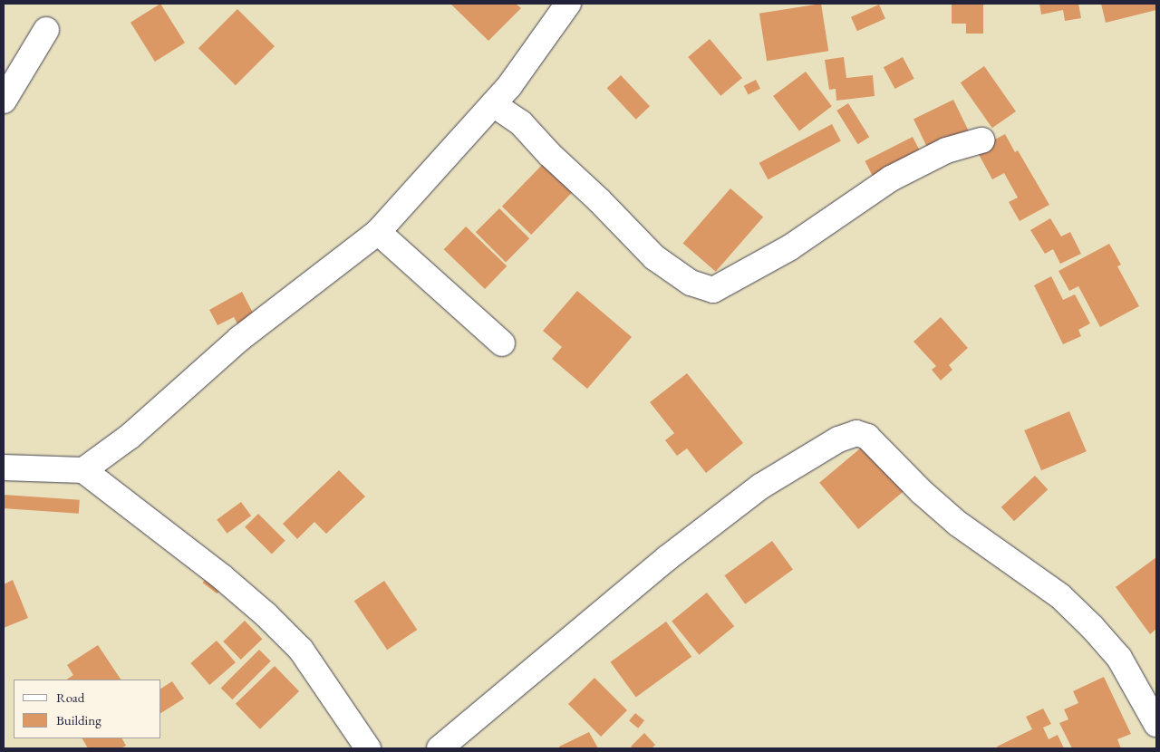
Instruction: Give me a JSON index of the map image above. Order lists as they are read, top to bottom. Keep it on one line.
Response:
{"legend":["Road","Building"]}
